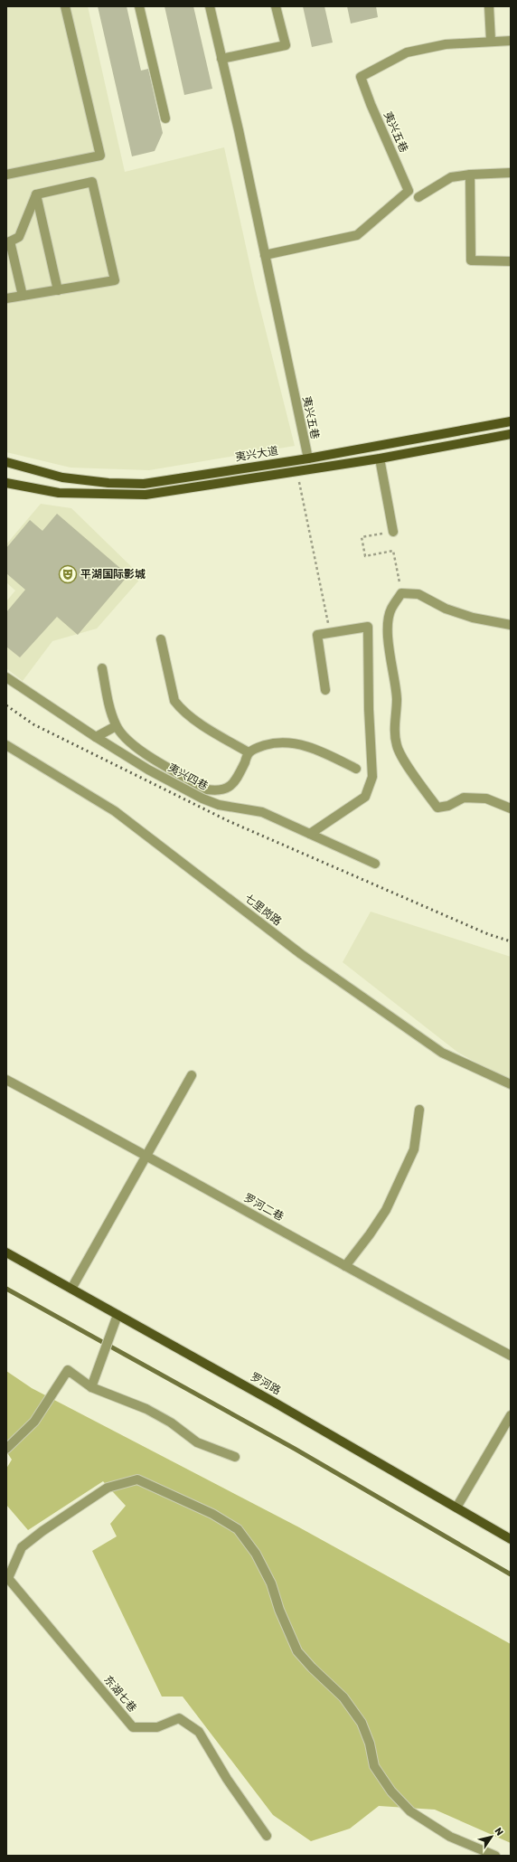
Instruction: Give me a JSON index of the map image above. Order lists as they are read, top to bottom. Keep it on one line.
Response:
{"streets":{"main road":["夷兴大道","罗河路"],"street":["夷兴五巷","夷兴四巷","七里岗路","罗河二巷","东湖七巷"]},"crossings":[["夷兴五巷","夷兴大道"]],"places":{"theatre":["平湖国际影城"]},"north":"top right"}
